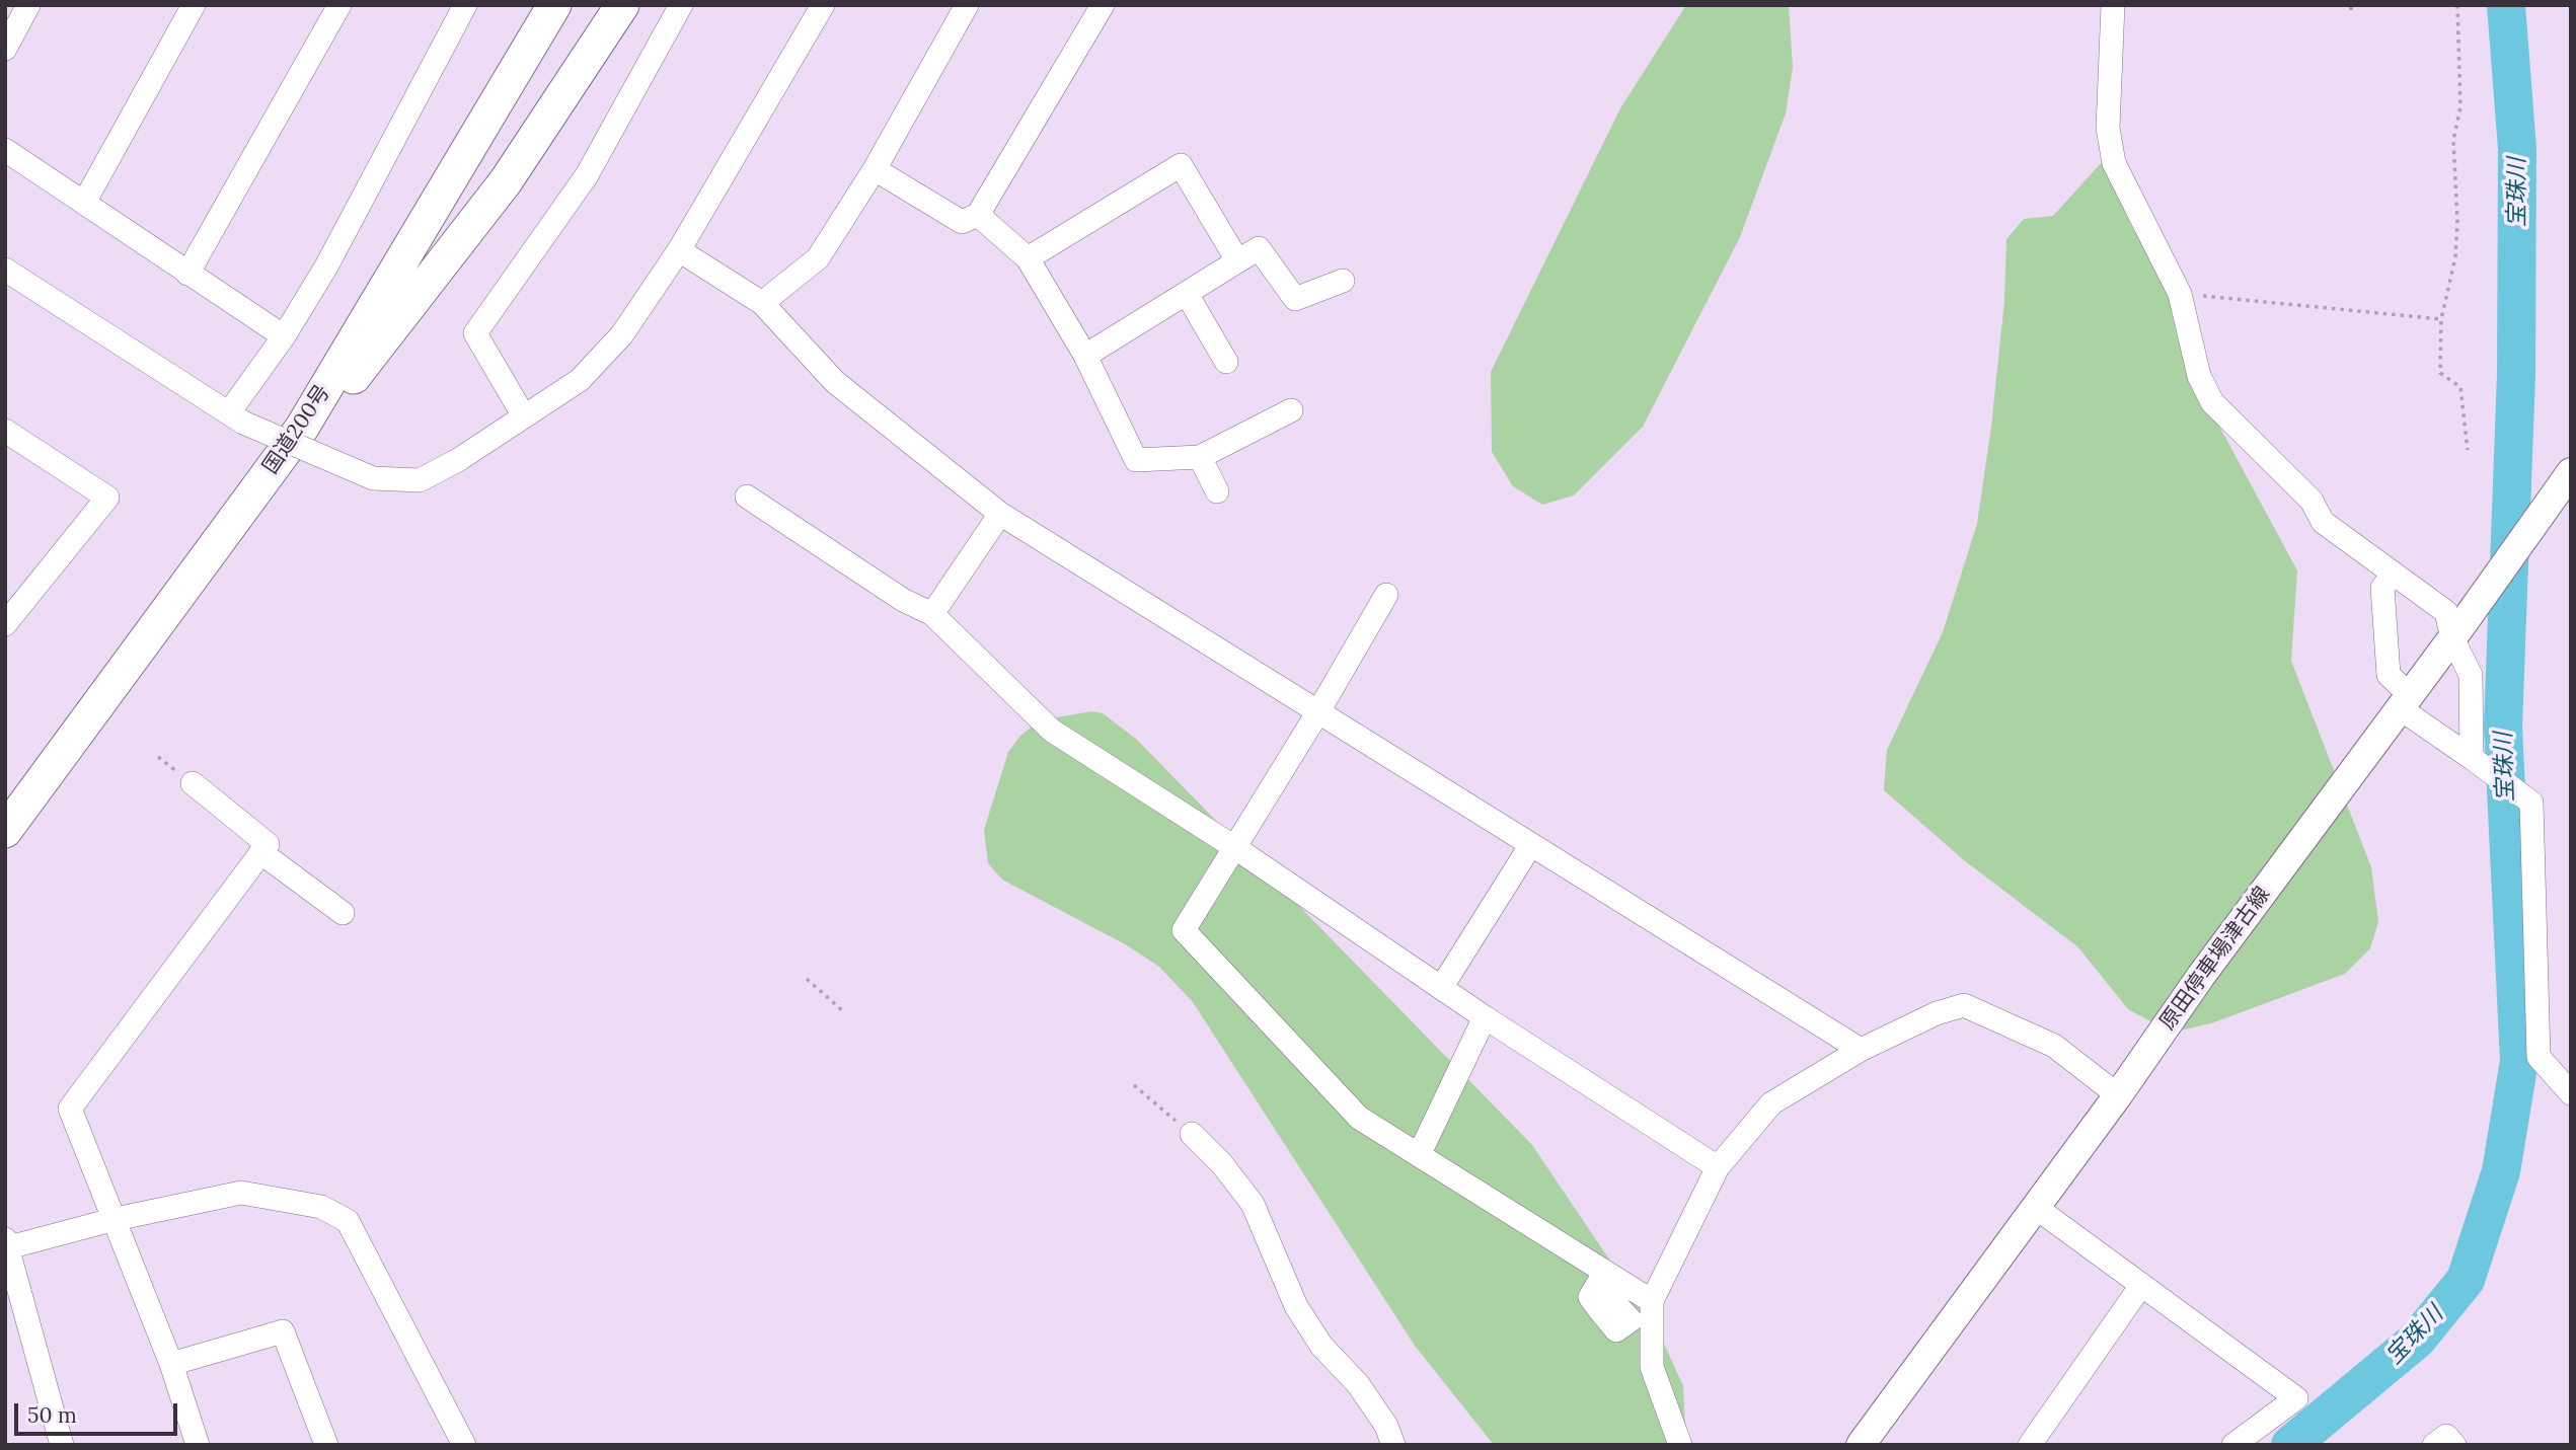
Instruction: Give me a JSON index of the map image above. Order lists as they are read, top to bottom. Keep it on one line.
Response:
{"streets":{"highway":["国道200号"],"main road":["原田停車場津古線"]},"water":["宝珠川"],"scale_bar":"50 m"}
